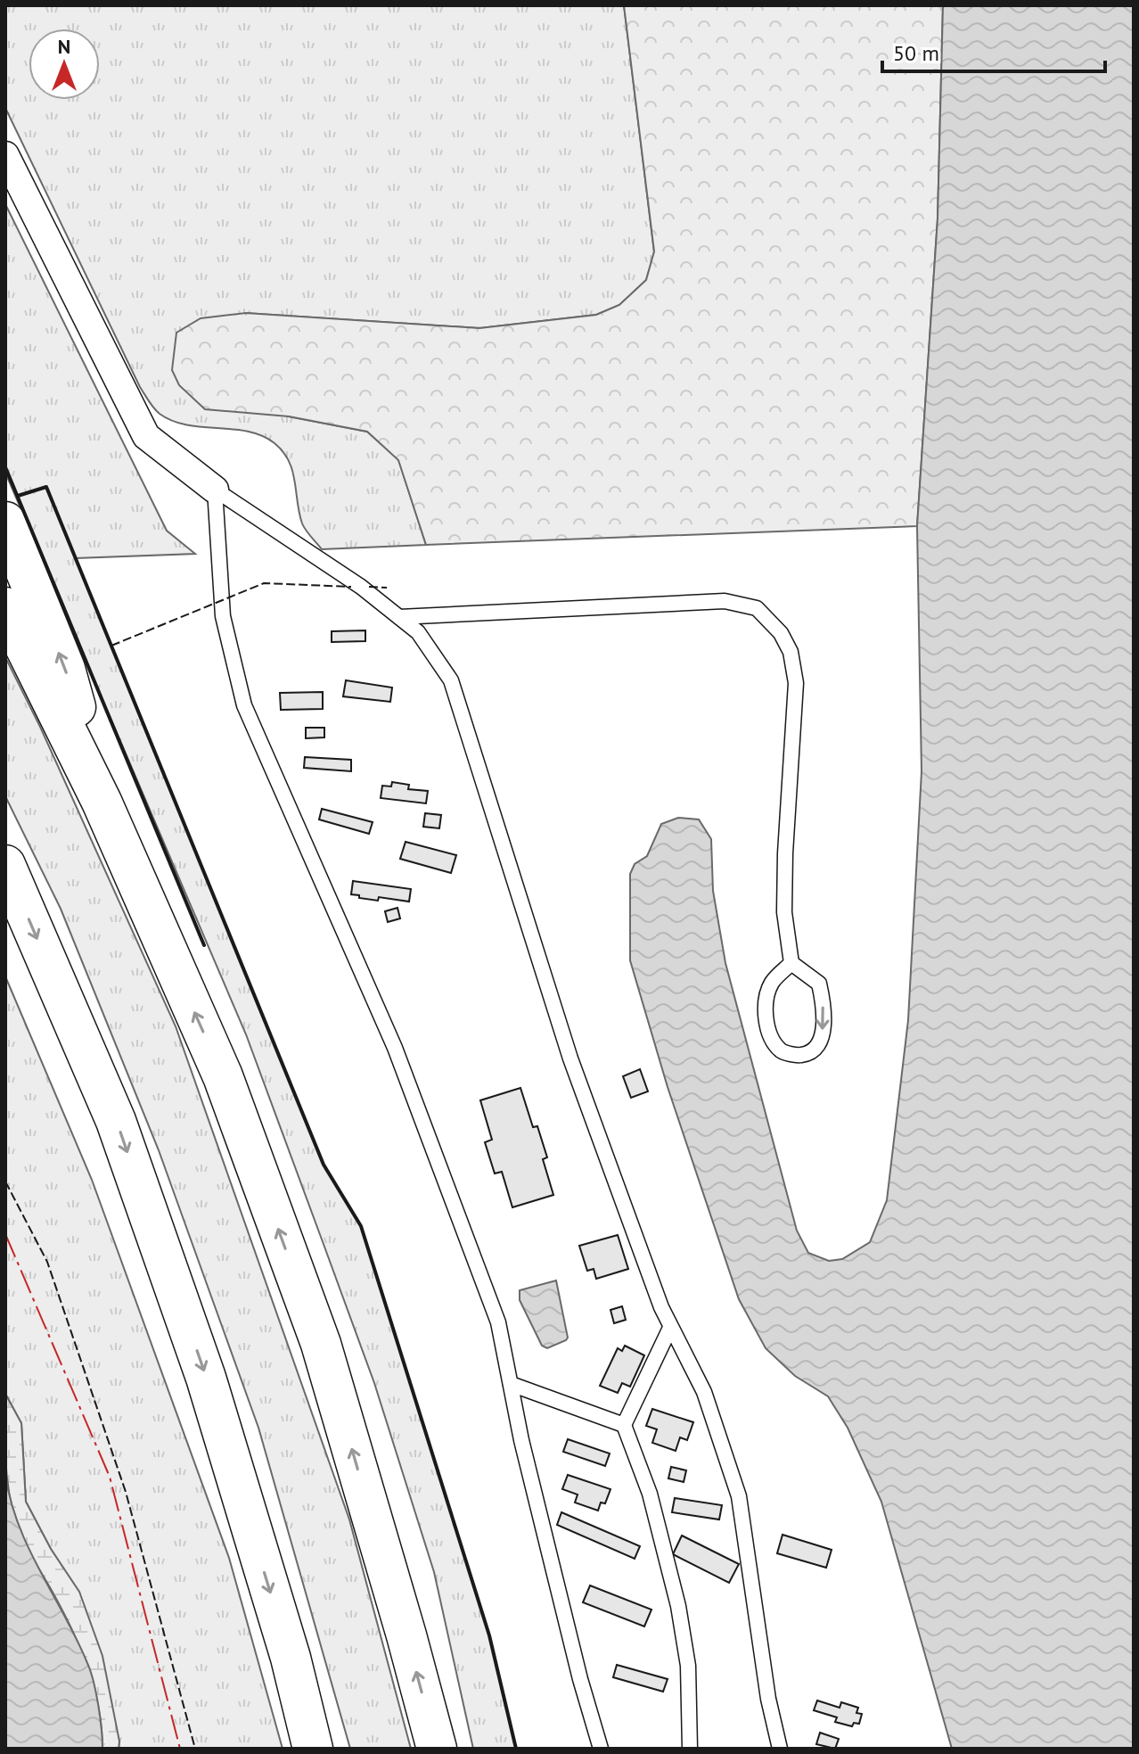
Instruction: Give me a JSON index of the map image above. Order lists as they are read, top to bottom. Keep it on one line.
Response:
{"scale_bar":"50 m","north":"top"}
